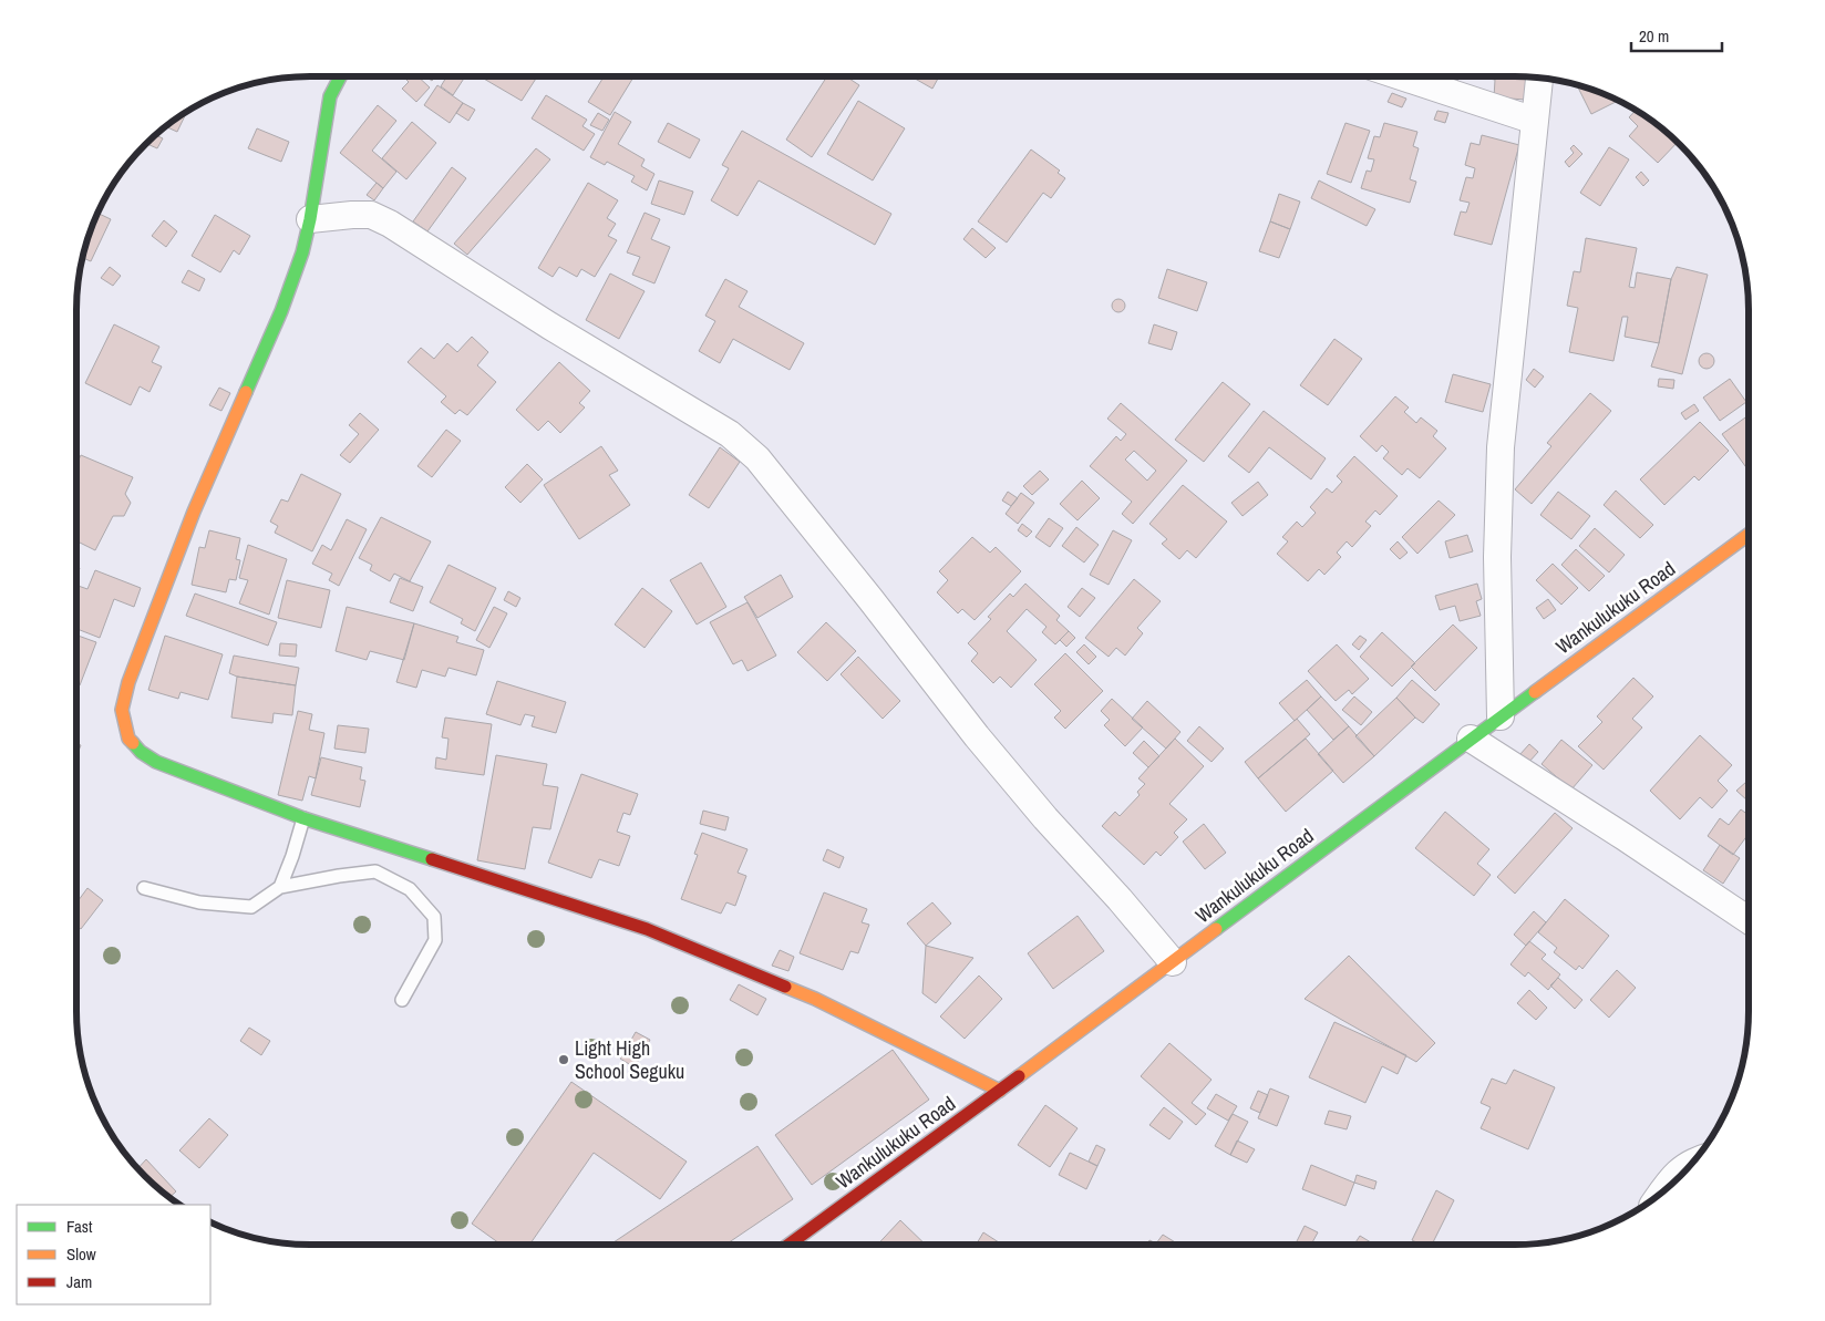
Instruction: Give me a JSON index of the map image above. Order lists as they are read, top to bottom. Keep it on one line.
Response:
{"streets":{"street":["Wankulukuku Road"]},"places":["Light High School Seguku"],"legend":["Fast","Slow","Jam"],"scale_bar":"20 m"}
